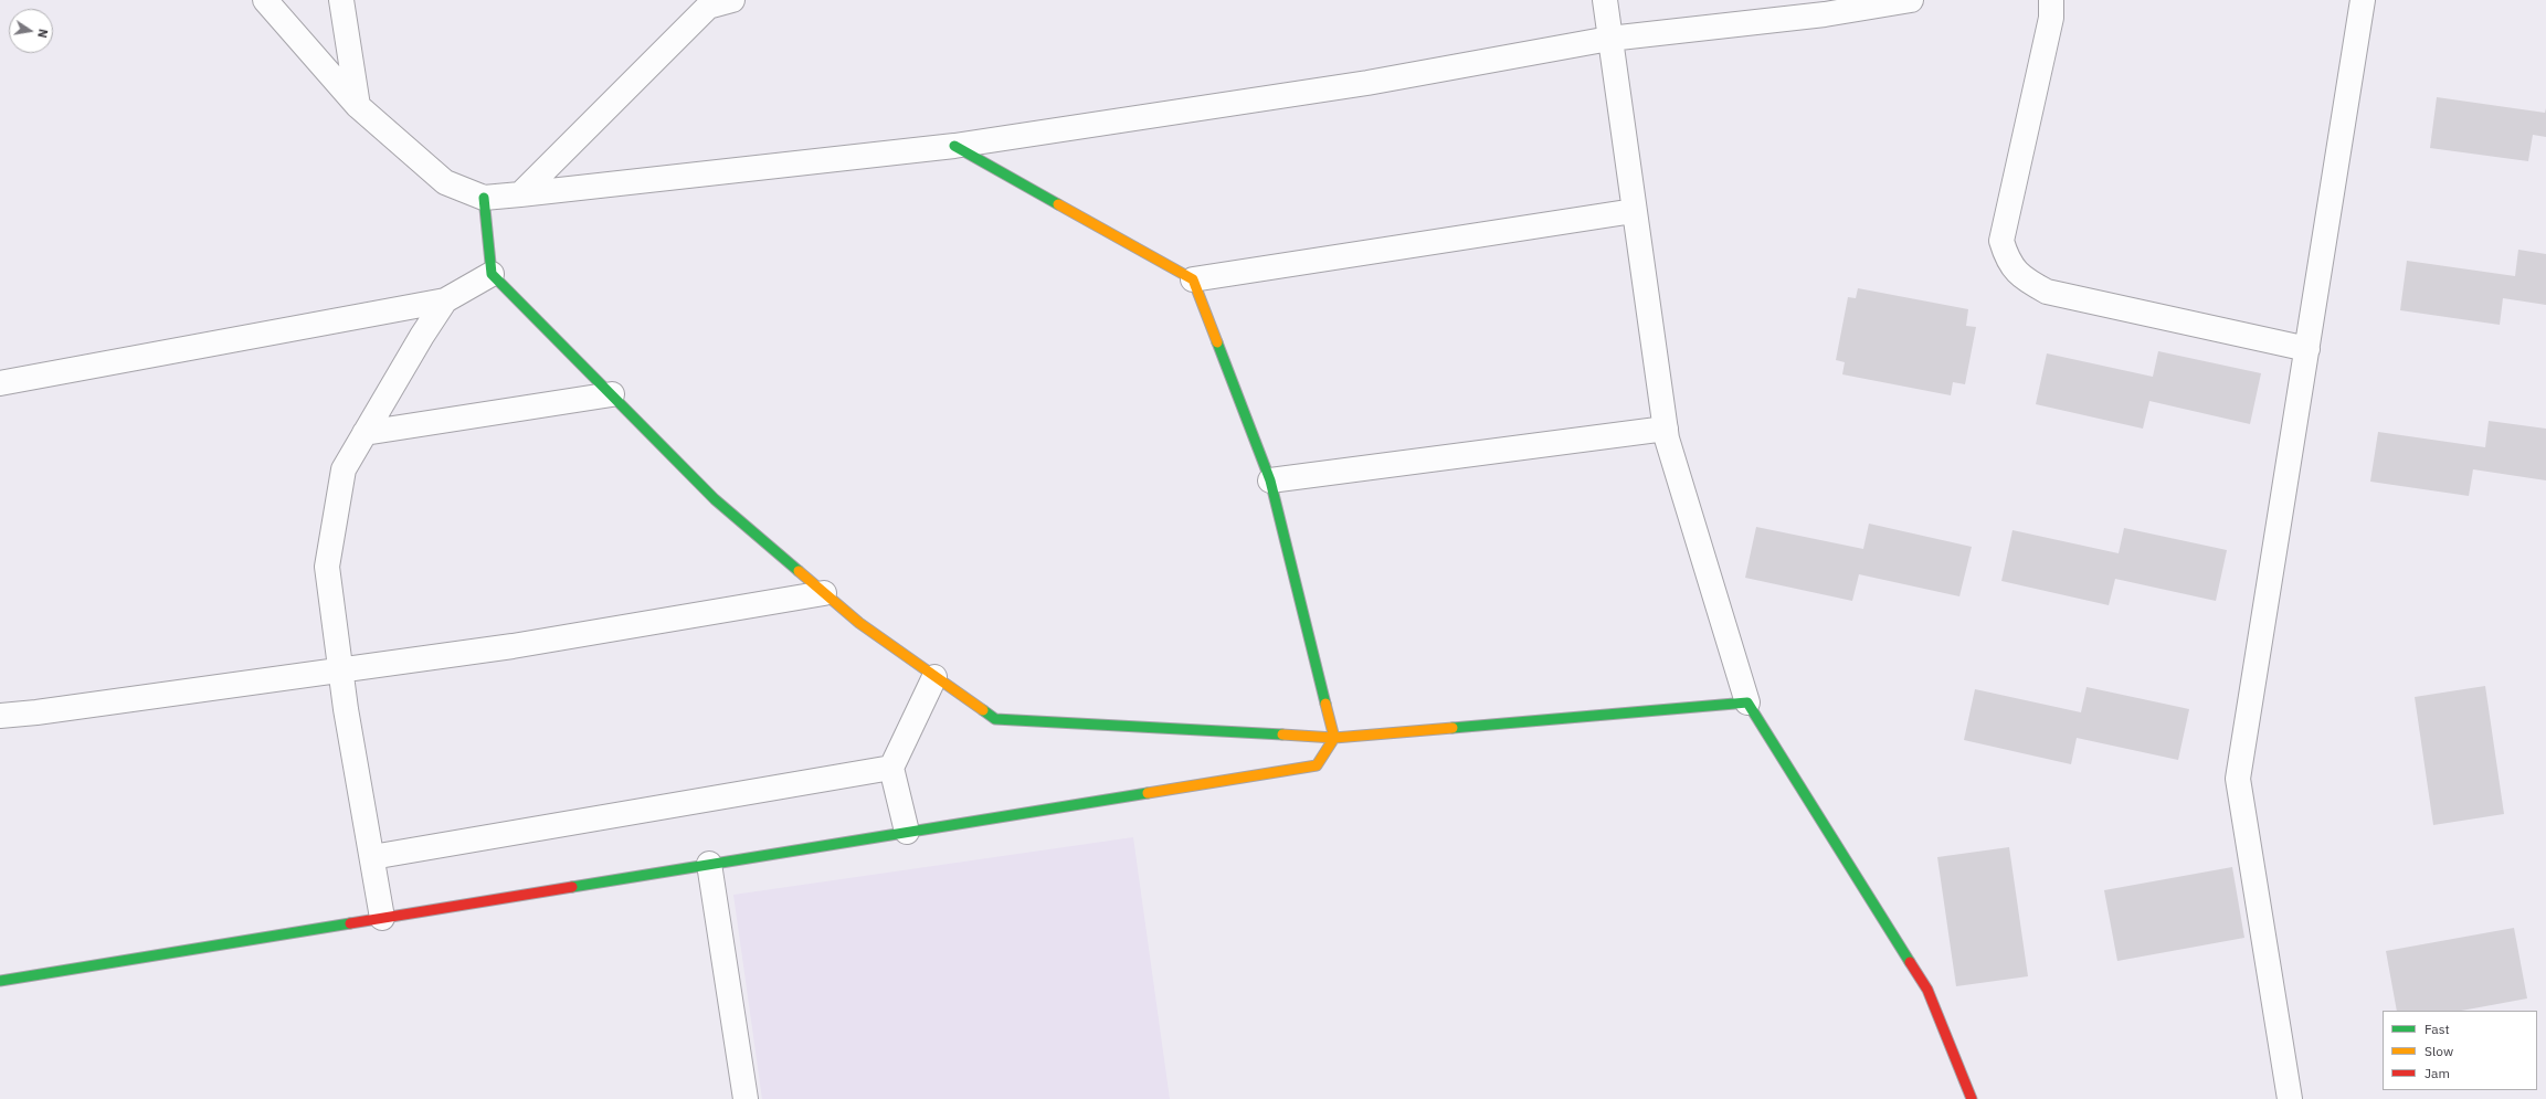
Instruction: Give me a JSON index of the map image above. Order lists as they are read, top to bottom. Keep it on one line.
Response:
{"legend":["Fast","Slow","Jam"],"north":"right"}
